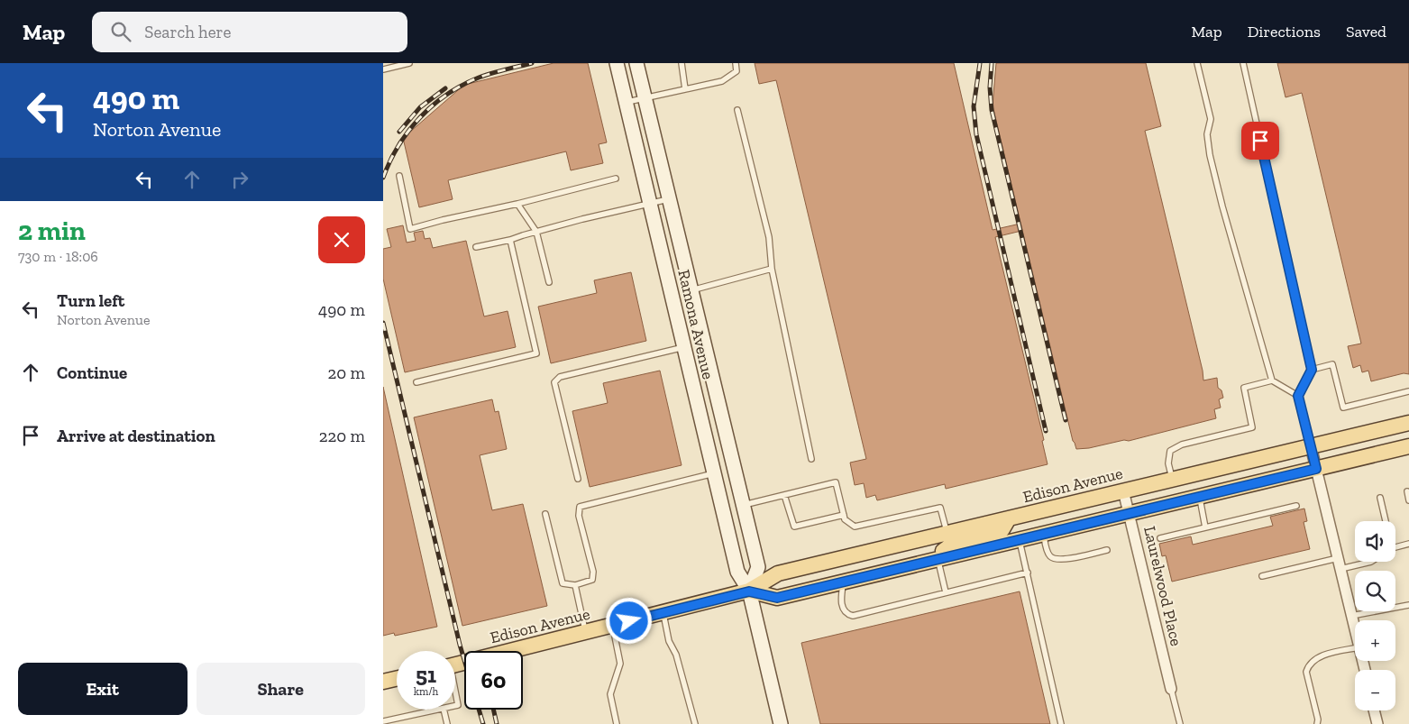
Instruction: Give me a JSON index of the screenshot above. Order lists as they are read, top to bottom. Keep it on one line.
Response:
{"streets":{"main road":["Ramona Avenue","Edison Avenue"],"street":["Laurelwood Place"]},"crossings":[["Ramona Avenue","Edison Avenue"],["Edison Avenue","Laurelwood Place"]],"page":{"header":"Map","search":"Search here","nav":["Map","Directions","Saved"],"turn":["490 m","Norton Avenue"],"heading":["2 min","730 m · 18:06"],"list":[{"name":"Turn left","note":"Norton Avenue","value":"490 m"},{"name":"Continue","value":"20 m"},{"name":"Arrive at destination","value":"220 m"}],"map_buttons":["+","−"],"speed":"51 km/h","limit":"60","buttons":["Exit","Share"]}}
